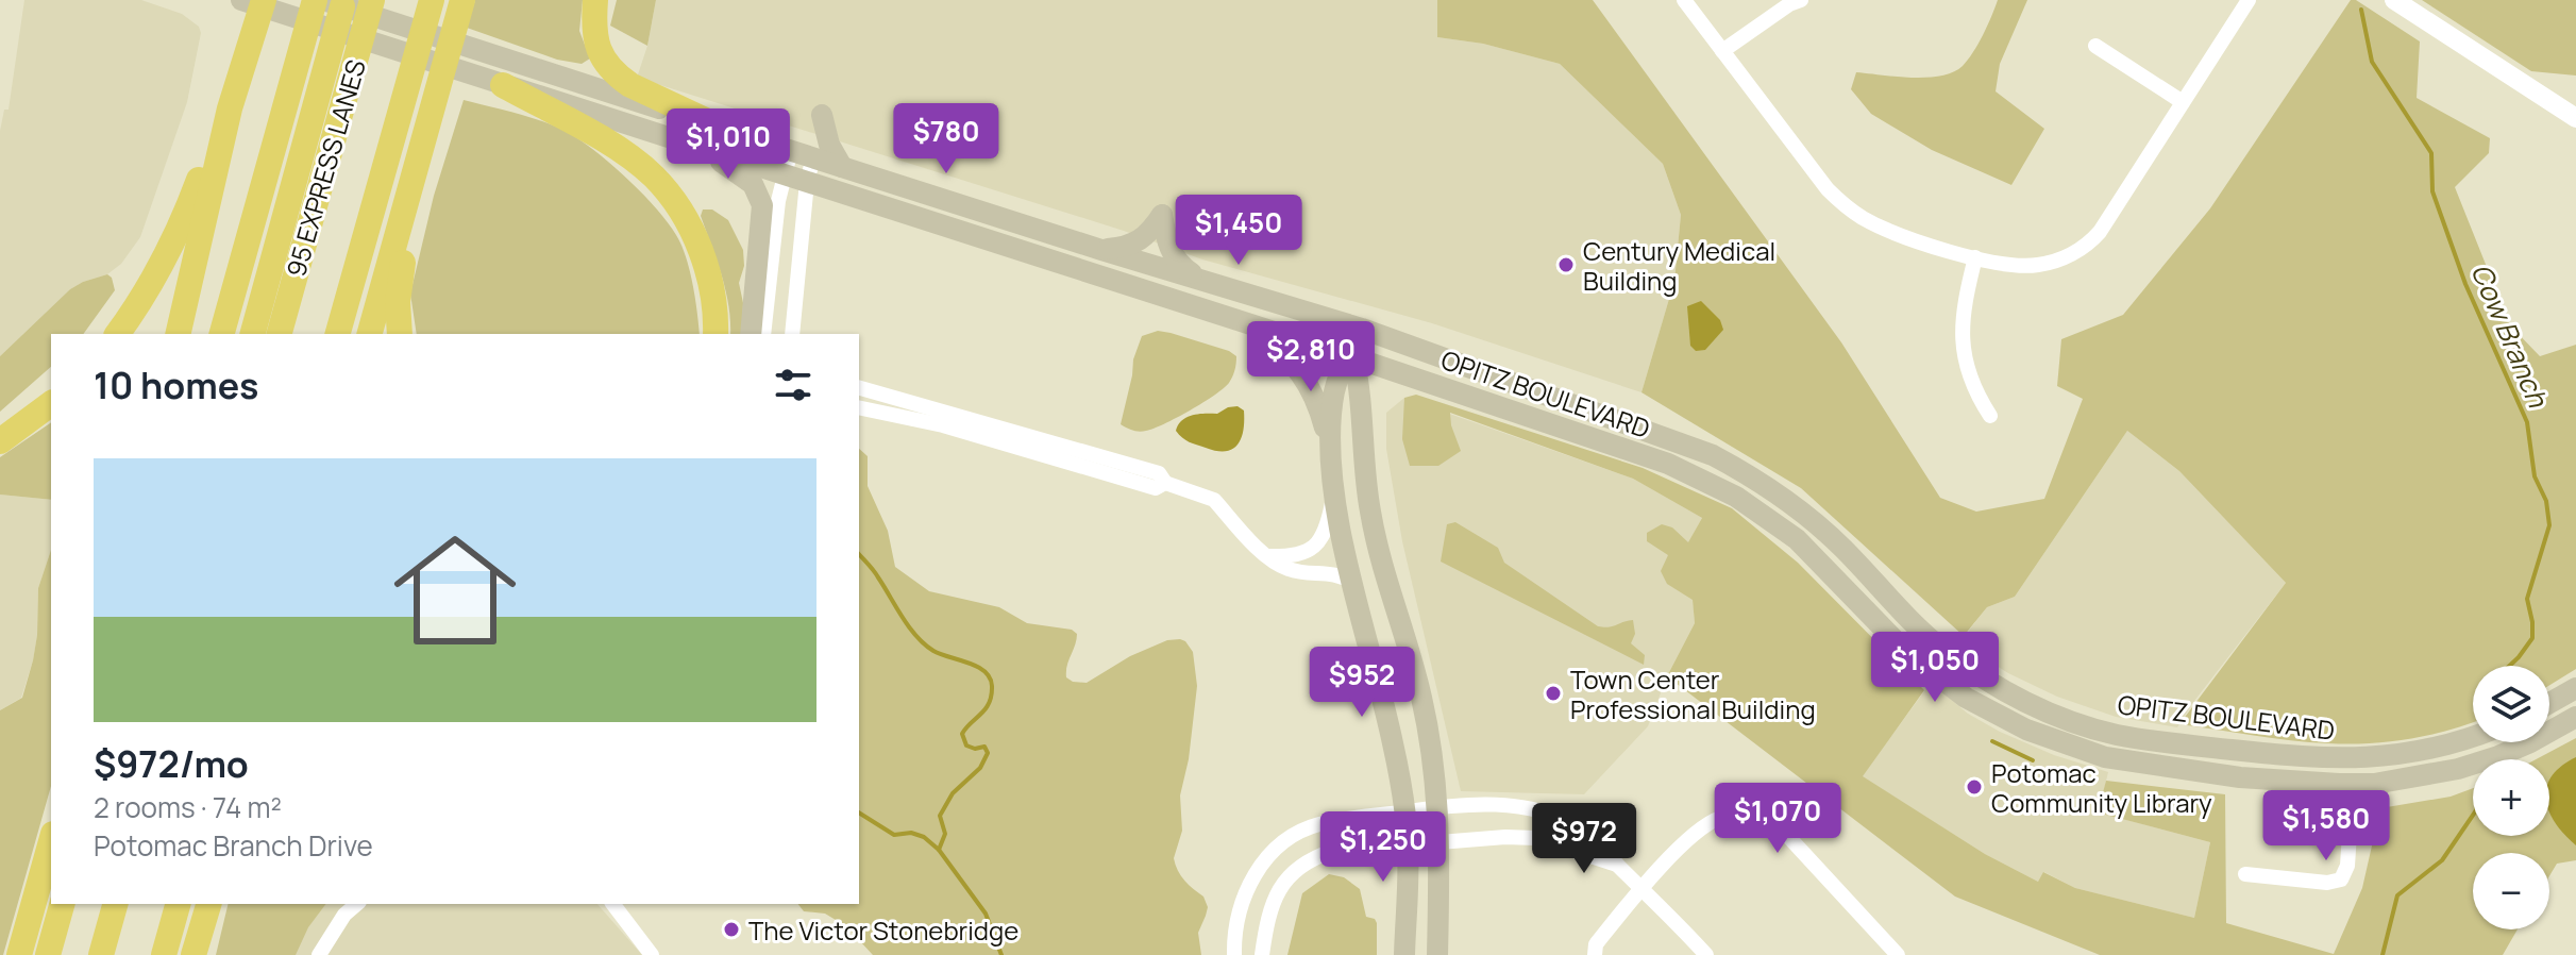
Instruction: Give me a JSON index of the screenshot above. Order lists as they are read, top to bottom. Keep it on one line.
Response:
{"streets":{"highway":["95 EXPRESS LANES"],"main road":["OPITZ BOULEVARD"]},"water":["Cow Branch"],"places":["Century Medical Building","Town Center Professional Building","Potomac Community Library","The Victor Stonebridge"],"page":{"price":["$780","$1,010","$1,450","$2,810","$1,050","$952","$1,070","$1,580","$972","$1,250"],"heading":"10 homes","list":[{"name":"$972/mo","note":"2 rooms · 74 m² · Potomac Branch Drive"}],"map_buttons":["+","−"]}}
